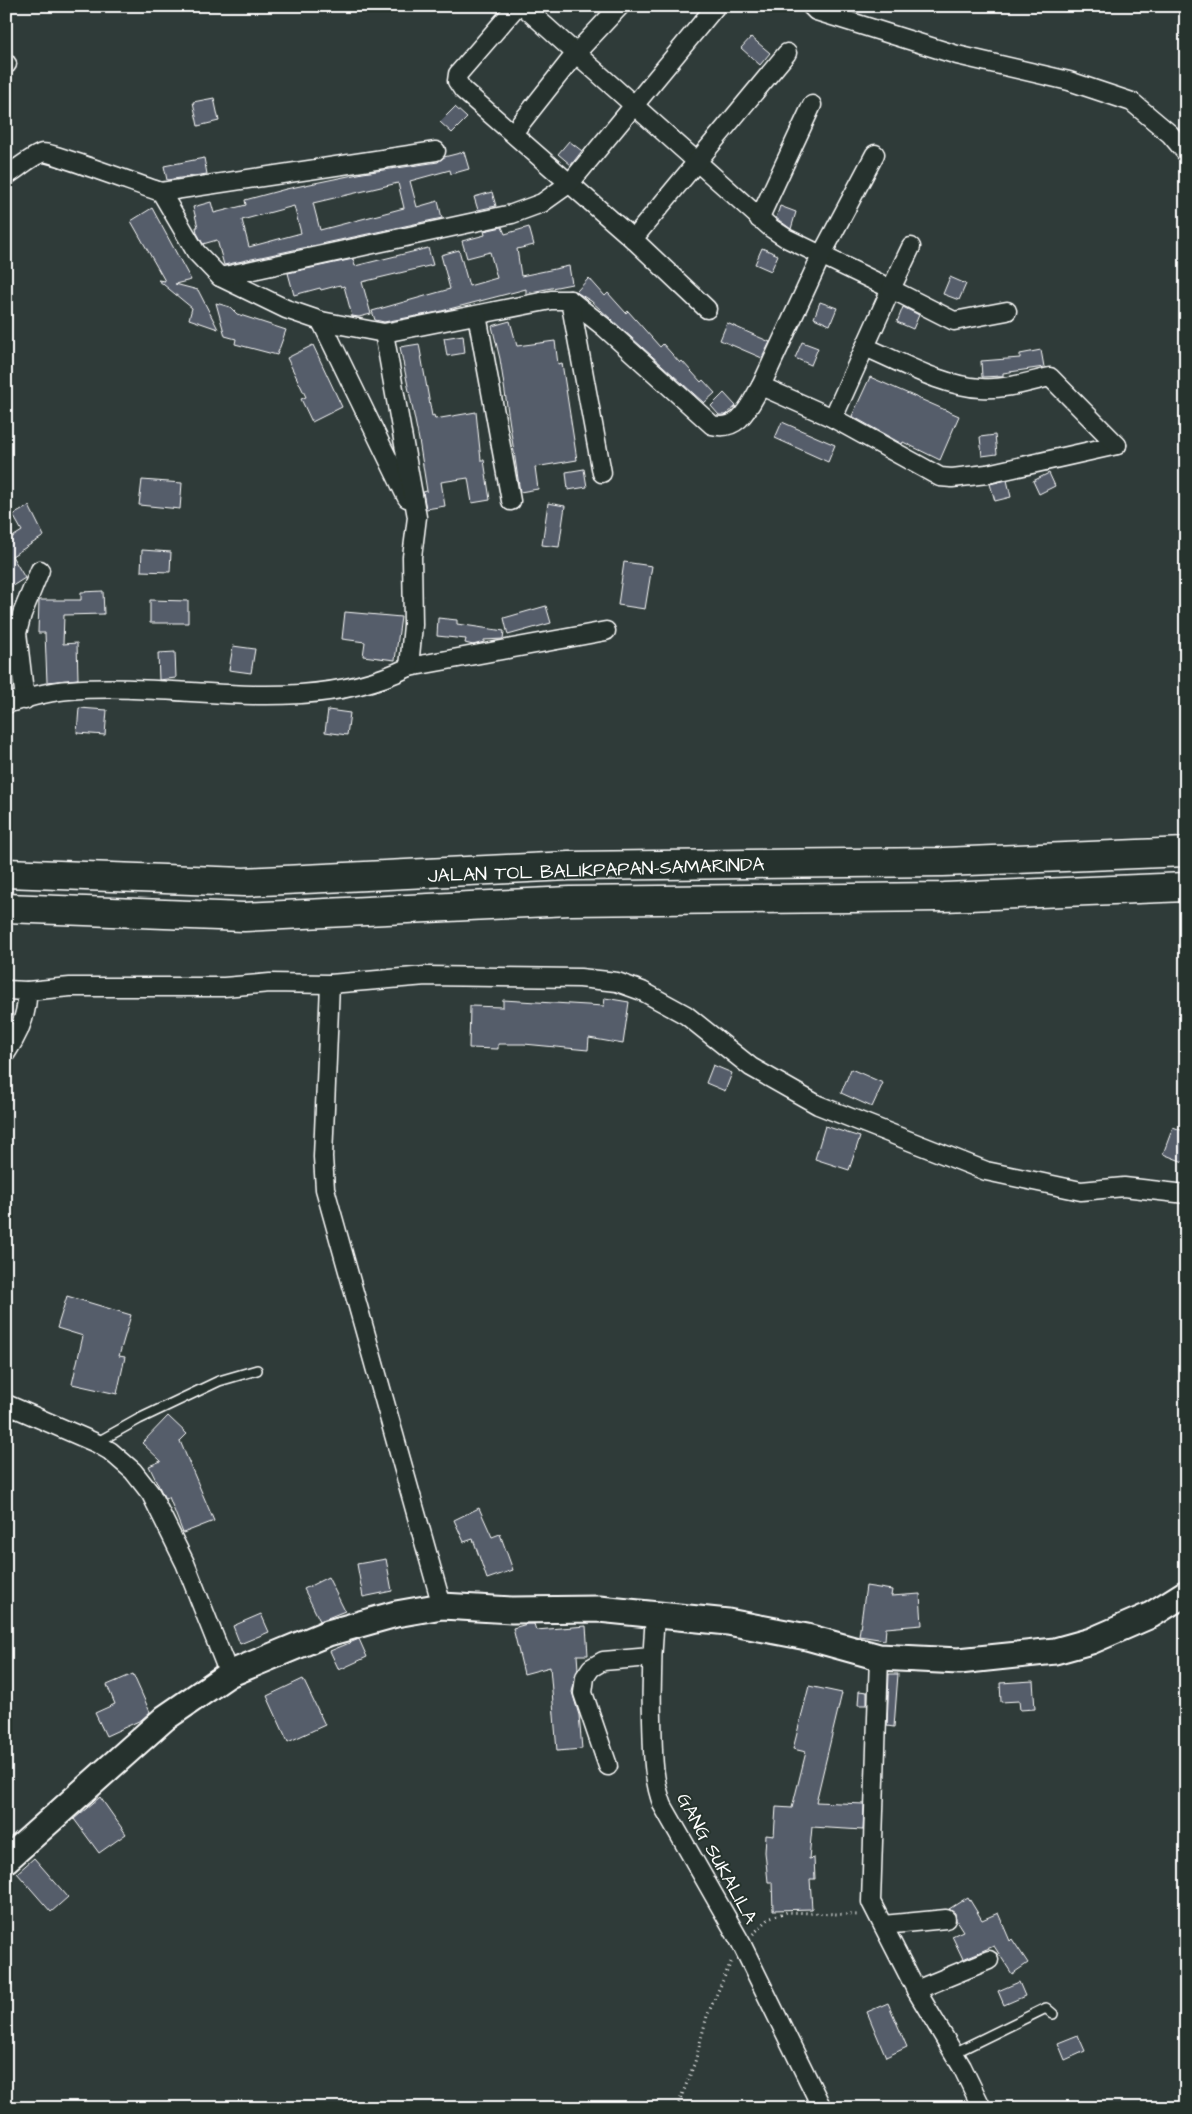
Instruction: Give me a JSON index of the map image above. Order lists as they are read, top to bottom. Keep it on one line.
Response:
{"streets":{"highway":["JALAN TOL BALIKPAPAN–SAMARINDA"],"street":["GANG SUKALILA"]}}
